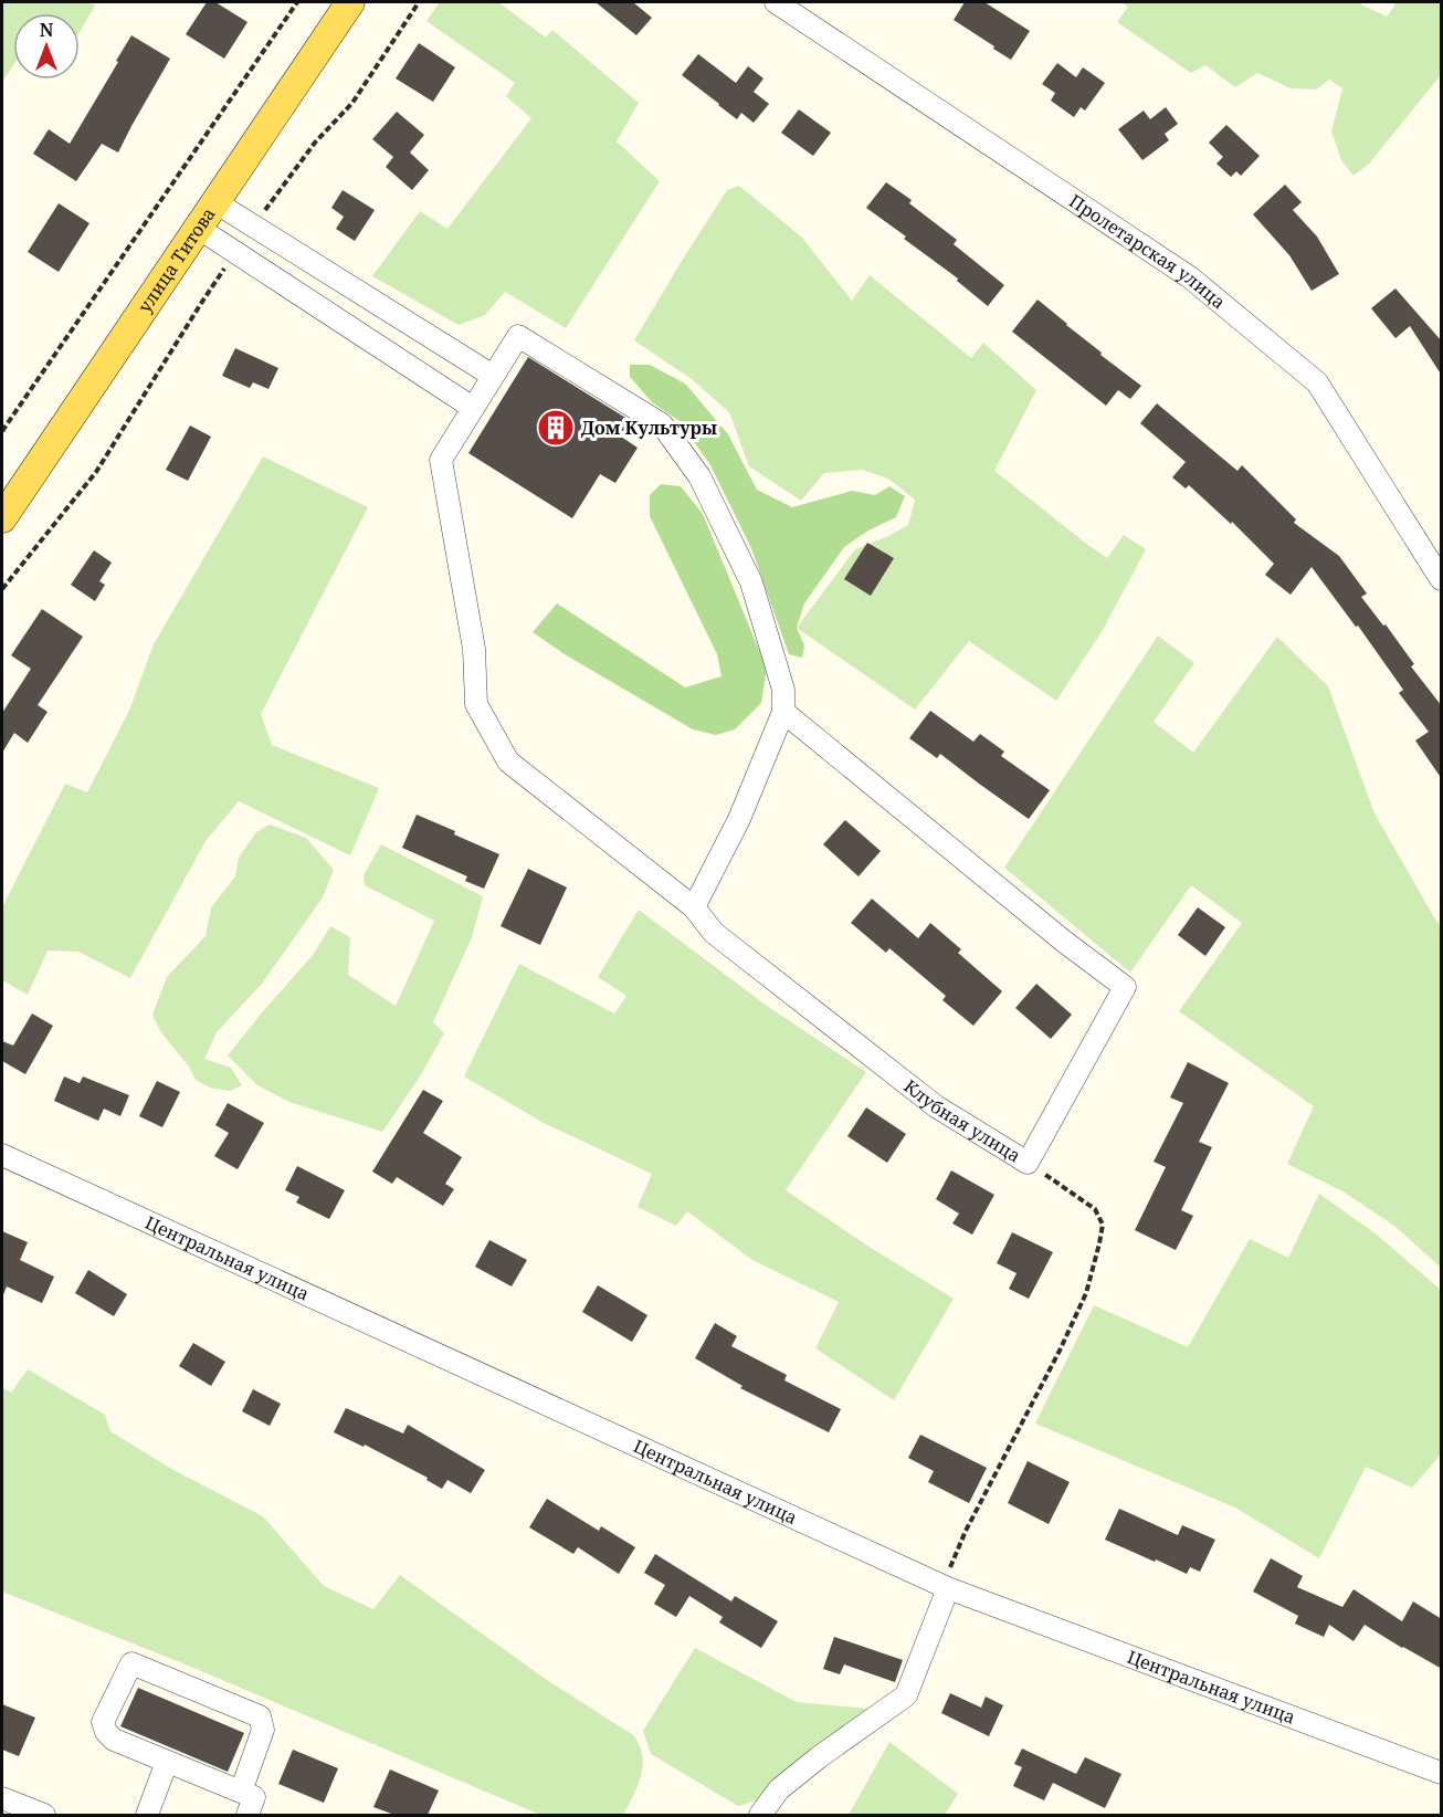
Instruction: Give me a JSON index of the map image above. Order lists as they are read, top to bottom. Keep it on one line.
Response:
{"streets":{"main road":["улица Титова"],"street":["Пролетарская улица","Клубная улица","Центральная улица"]},"places":{"building":["Дом Культуры"]},"north":"top"}
